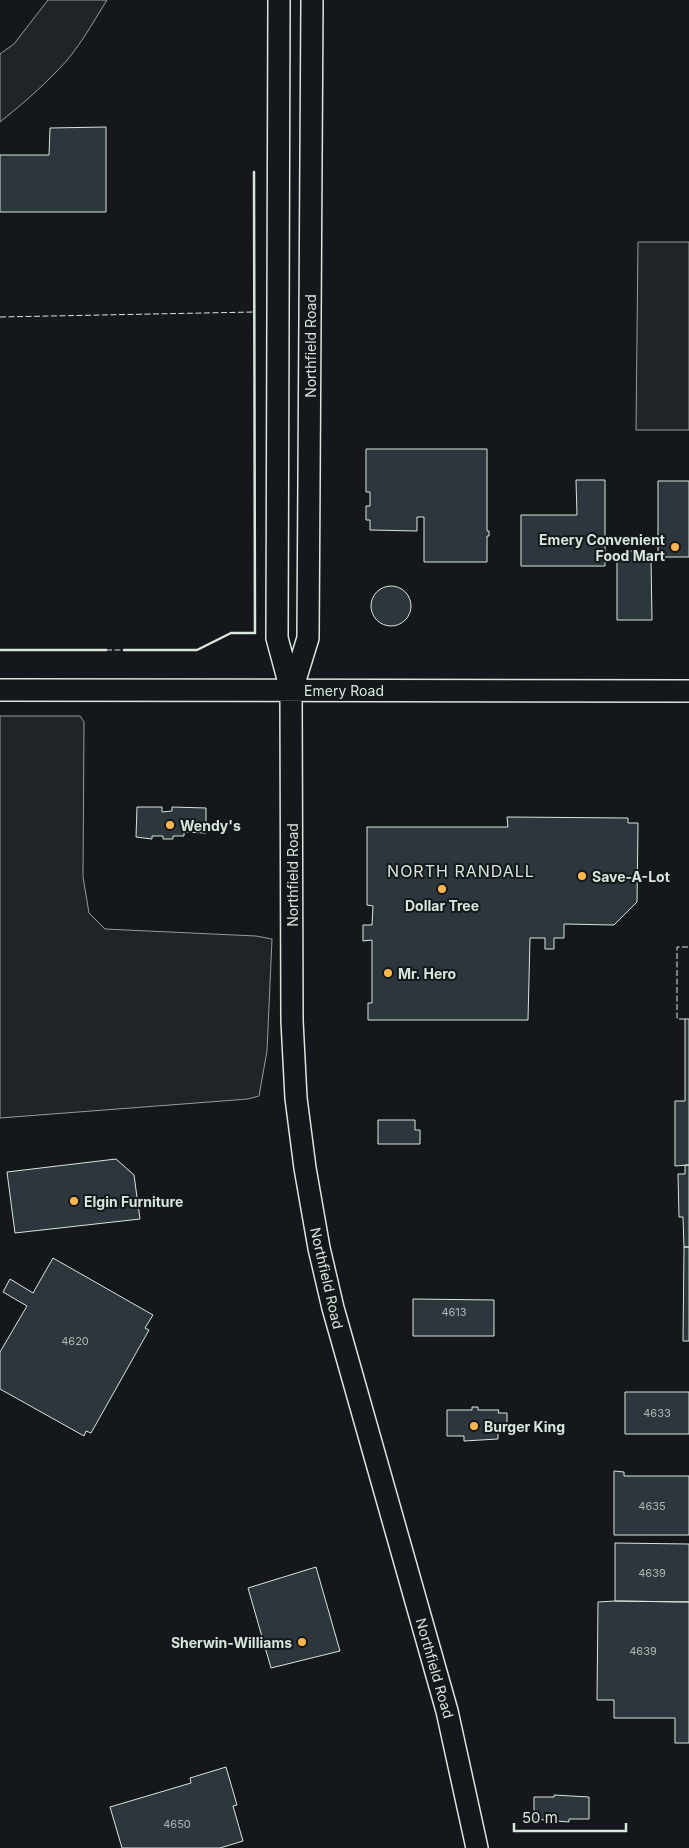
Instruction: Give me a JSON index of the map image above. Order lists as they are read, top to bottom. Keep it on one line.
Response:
{"streets":{"main road":["Northfield Road","Emery Road"]},"crossings":[["Northfield Road","Emery Road"]],"districts":["NORTH RANDALL"],"places":["Emery Convenient Food Mart","Wendy's","Save-A-Lot","Dollar Tree","Mr. Hero","Elgin Furniture","Burger King","Sherwin-Williams"],"house_numbers":["4613","4620","4633","4635","4639","4639","4650"],"scale_bar":"50 m"}
